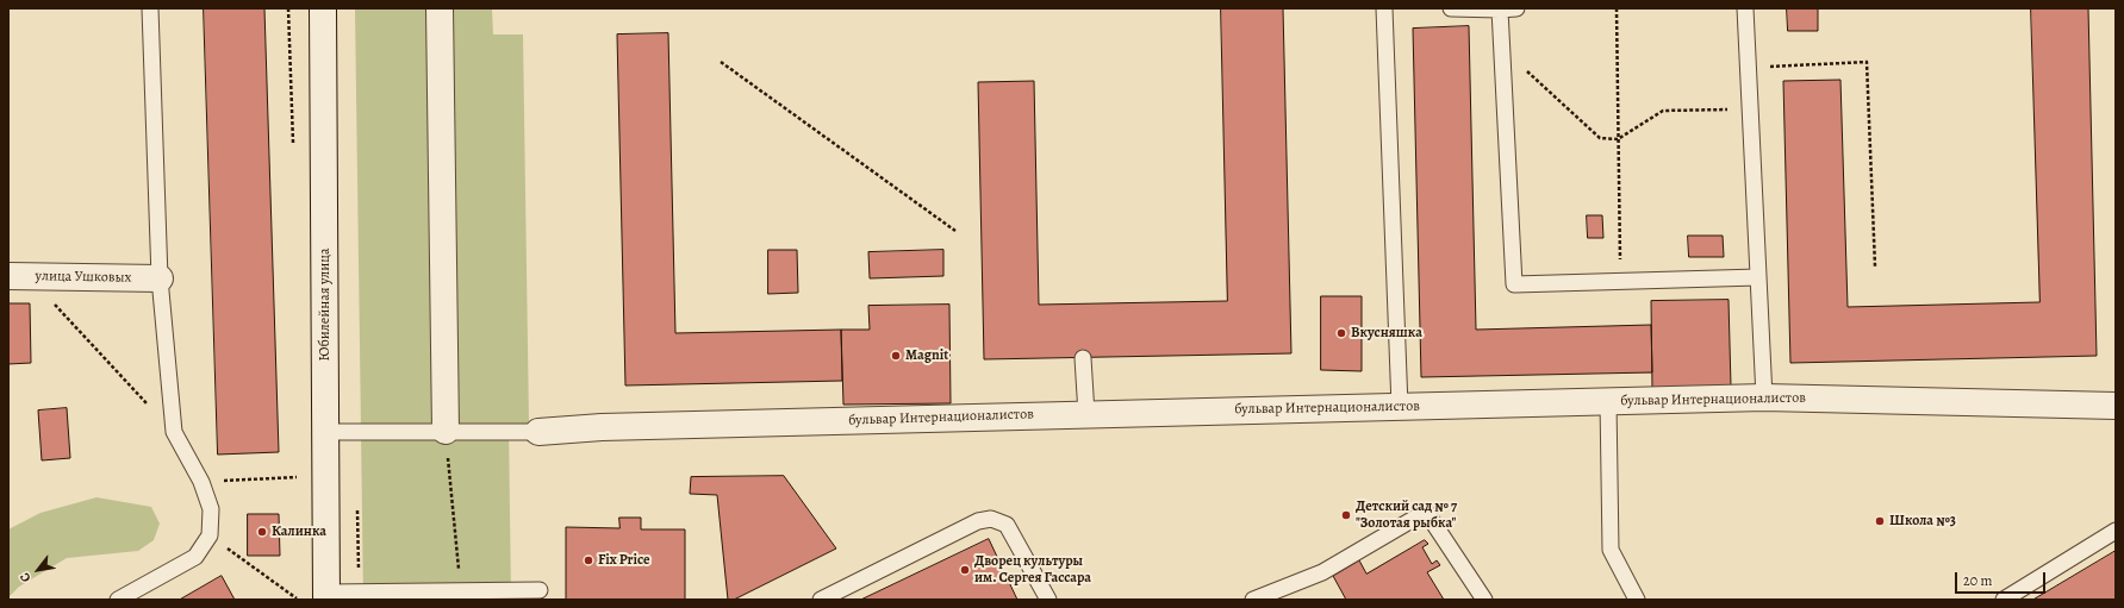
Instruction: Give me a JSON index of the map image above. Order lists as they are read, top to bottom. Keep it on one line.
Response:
{"streets":{"street":["улица Ушковых","Юбилейная улица","бульвар Интернационалистов"]},"places":["Вкусняшка","Magnit","Детский сад № 7 \"Золотая рыбка\"","Школа №3","Калинка","Fix Price","Дворец культуры им. Сергея Гассара"],"scale_bar":"20 m","north":"bottom left"}
